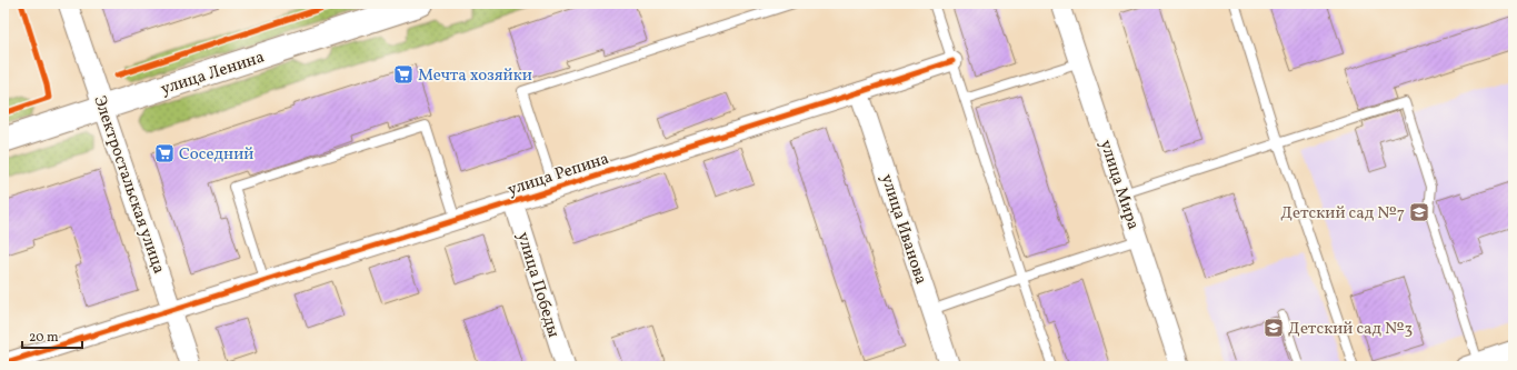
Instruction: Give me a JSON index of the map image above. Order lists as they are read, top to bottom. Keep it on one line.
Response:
{"streets":{"street":["улица Ленина","улица Репина","Электростальская улица","улица Мира","улица Иванова","улица Победы"]},"crossings":[["улица Ленина","Электростальская улица"],["улица Репина","Электростальская улица"],["улица Репина","улица Иванова"],["улица Репина","улица Победы"]],"places":{"supermarket":["Мечта хозяйки","Соседний"],"school or university":["Детский сад №7","Детский сад №3"]},"scale_bar":"20 m"}
